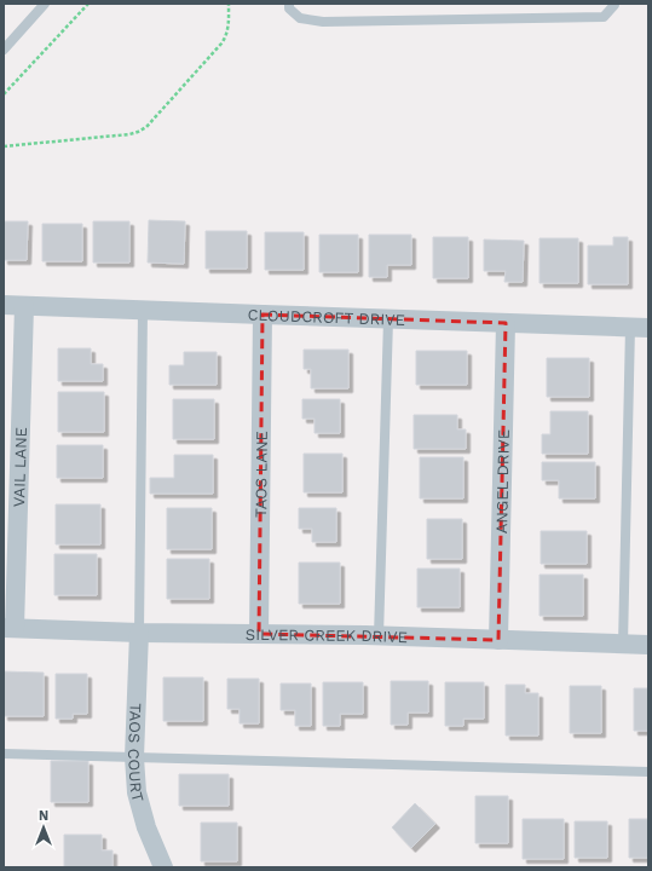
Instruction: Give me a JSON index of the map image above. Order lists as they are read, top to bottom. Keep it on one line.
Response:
{"streets":{"street":["CLOUDCROFT DRIVE","VAIL LANE","TAOS LANE","ANGEL DRIVE","SILVER CREEK DRIVE","TAOS COURT"]},"crossings":[["CLOUDCROFT DRIVE","VAIL LANE"],["CLOUDCROFT DRIVE","TAOS LANE"],["CLOUDCROFT DRIVE","ANGEL DRIVE"],["VAIL LANE","SILVER CREEK DRIVE"],["TAOS LANE","SILVER CREEK DRIVE"],["ANGEL DRIVE","SILVER CREEK DRIVE"],["SILVER CREEK DRIVE","TAOS COURT"]],"north":"top"}
